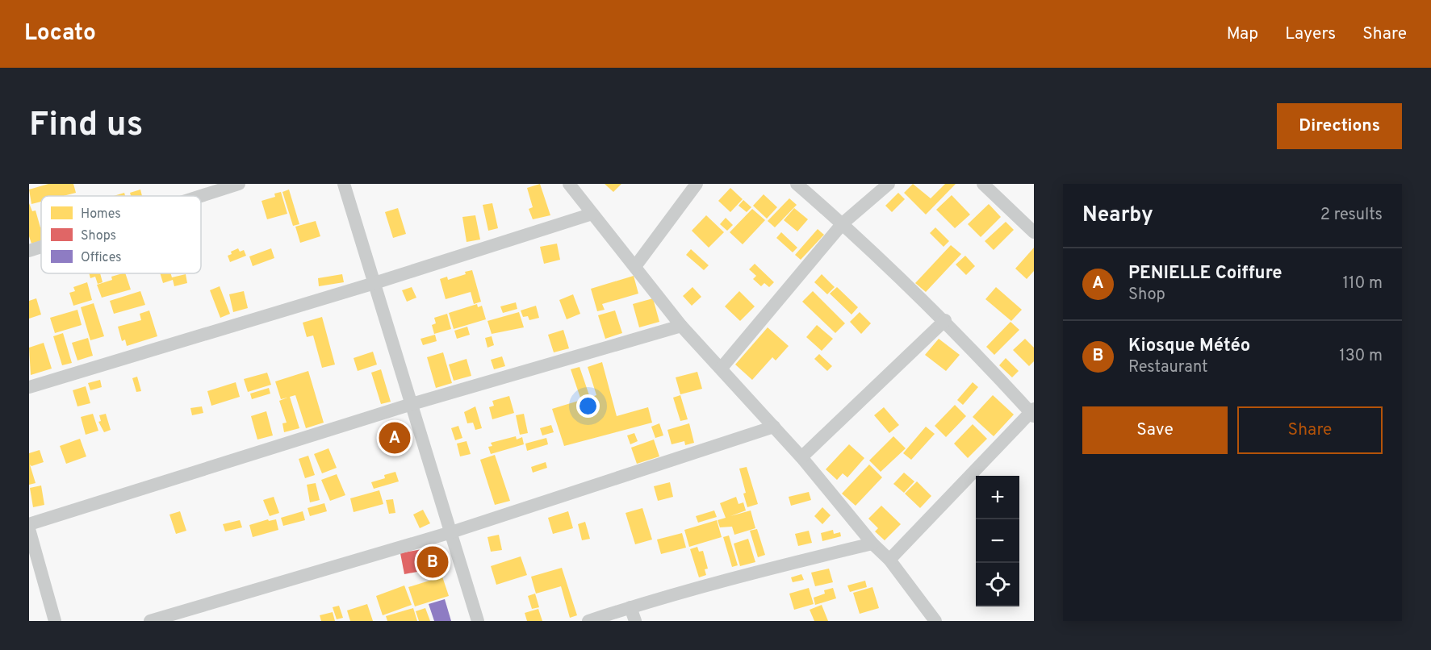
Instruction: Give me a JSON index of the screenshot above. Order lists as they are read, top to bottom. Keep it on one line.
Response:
{"legend":["Homes","Shops","Offices"],"page":{"header":"Locato","nav":["Map","Layers","Share"],"buttons":["Directions",["Save","Share"]],"title":"Find us","heading":["Nearby","2 results"],"list":[{"mark":"A","name":"PENIELLE Coiffure","note":"Shop","value":"110 m"},{"mark":"B","name":"Kiosque Météo","note":"Restaurant","value":"130 m"}],"pins":["A","B"],"map_buttons":["+","−"]}}
